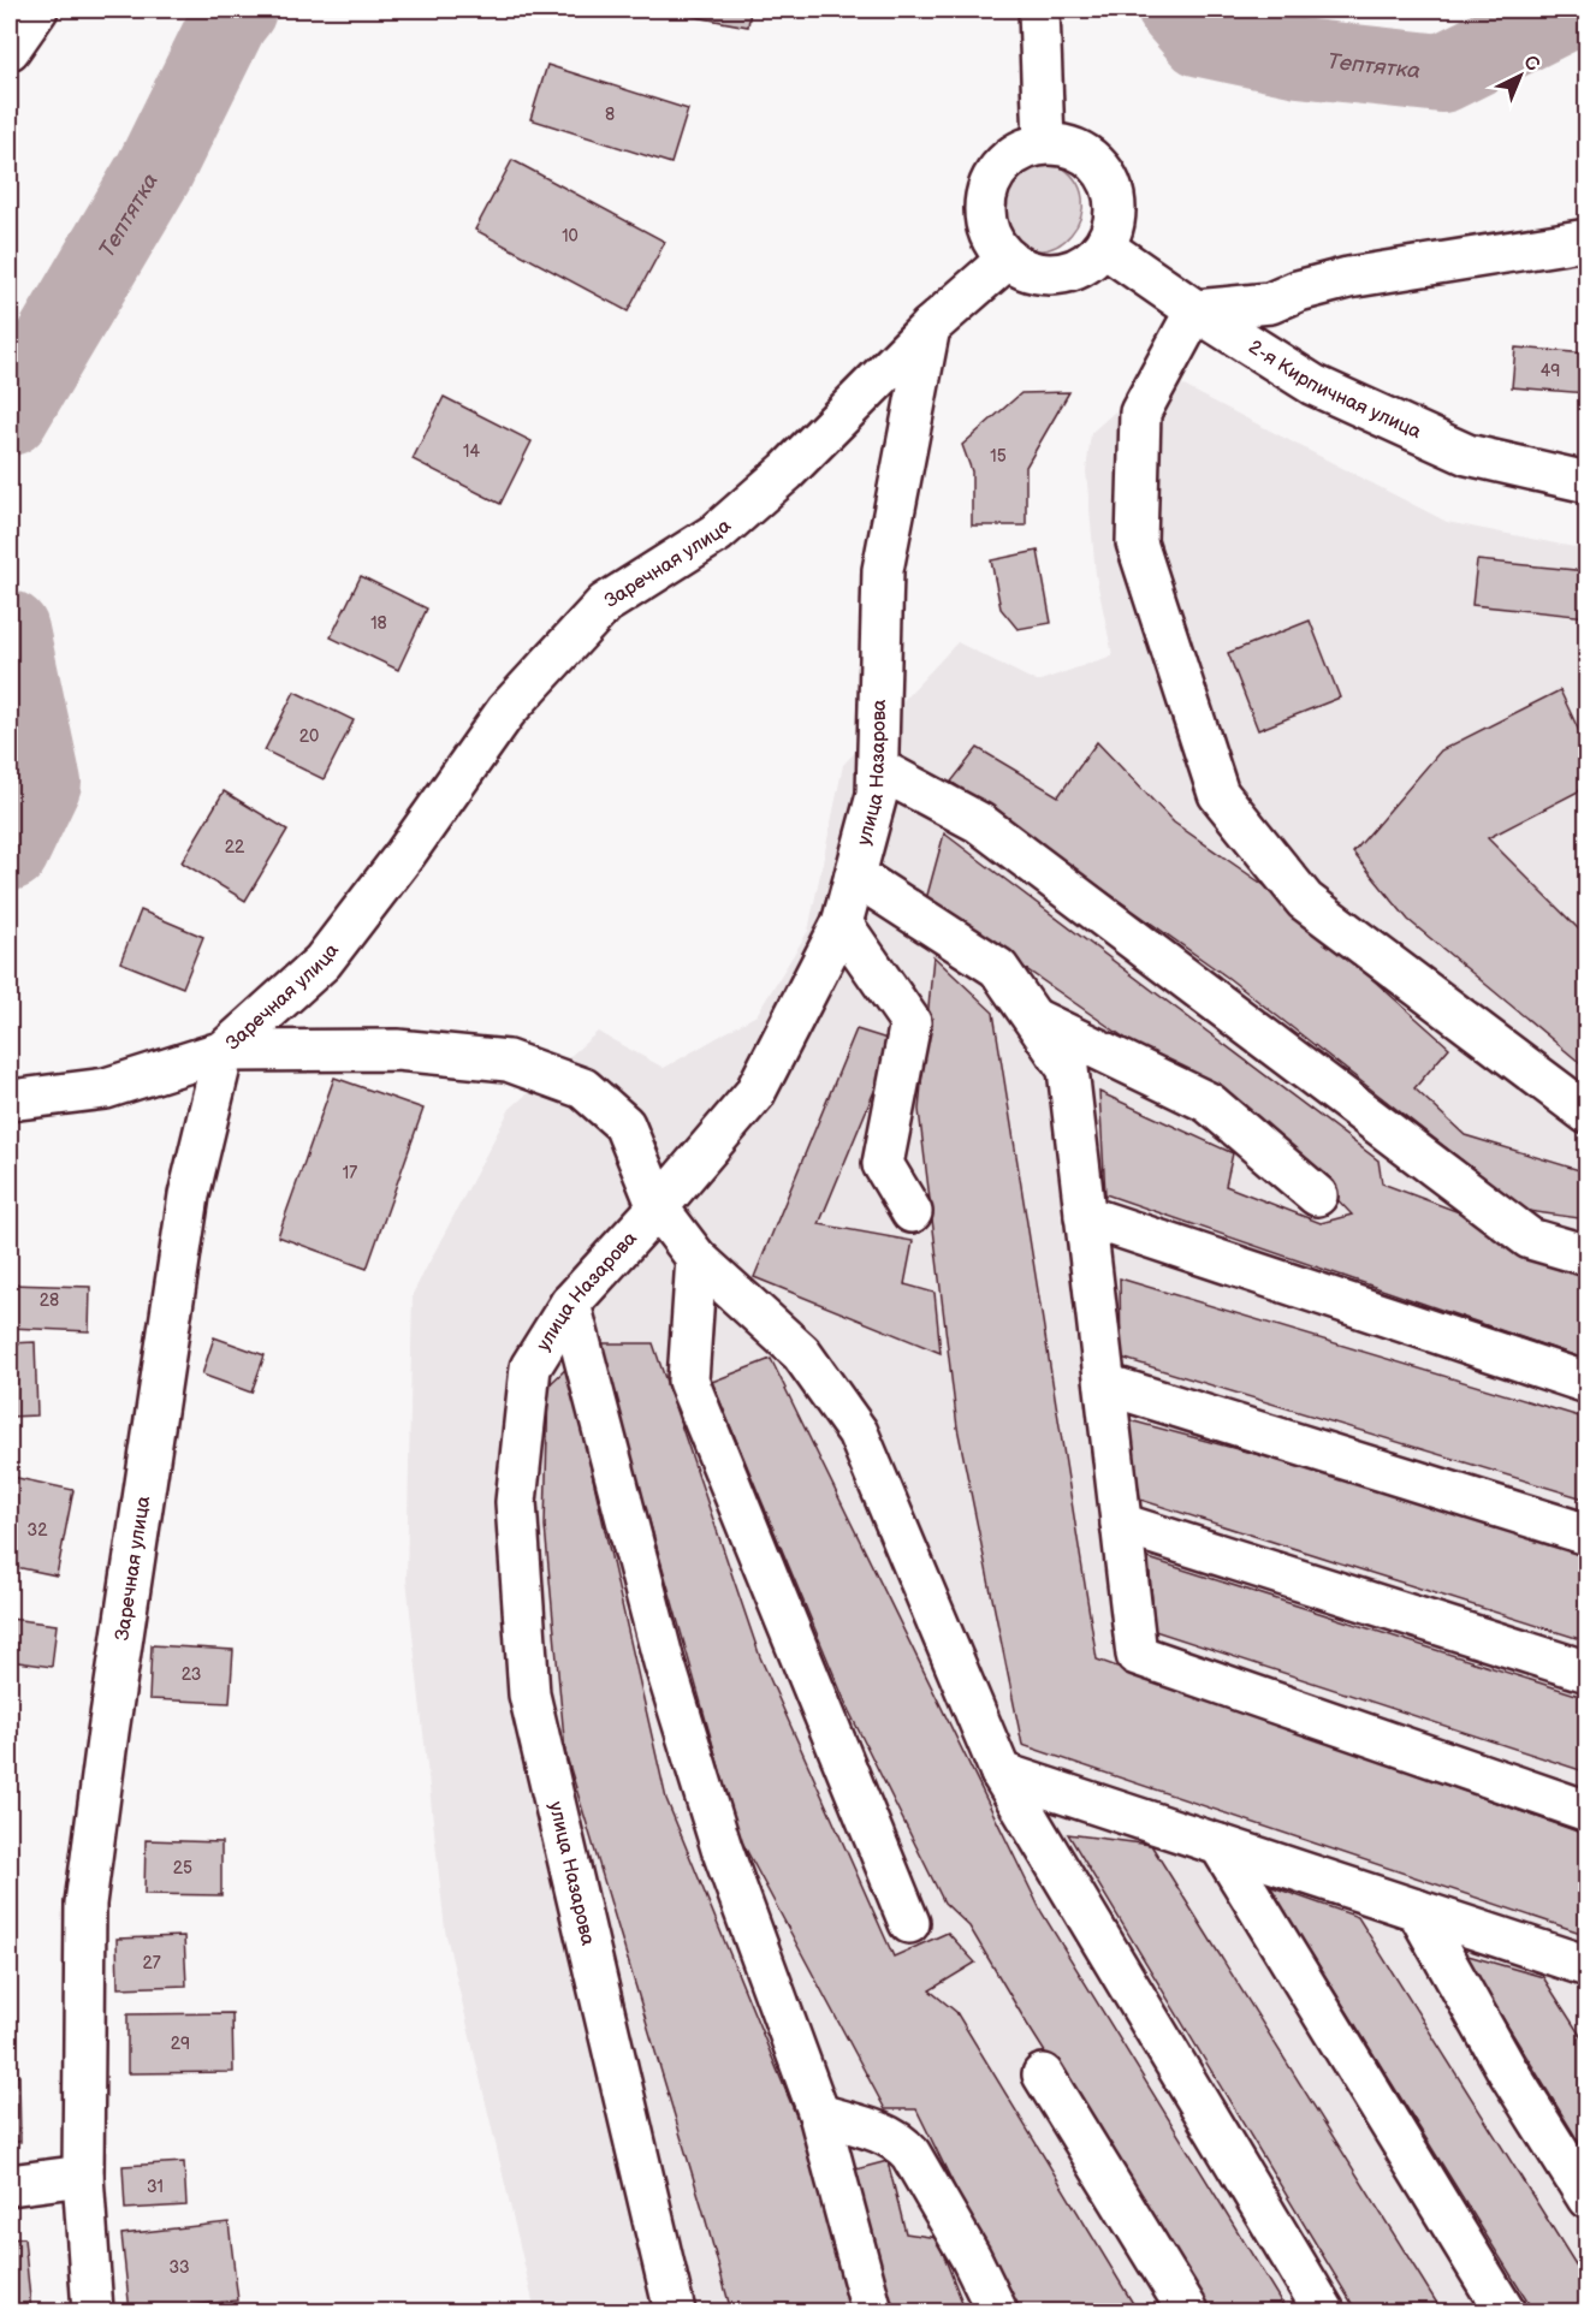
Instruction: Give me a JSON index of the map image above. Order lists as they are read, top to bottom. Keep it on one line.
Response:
{"streets":{"street":["2-я Кирпичная улица","Заречная улица","улица Назарова"]},"crossings":[["2-я Кирпичная улица","Заречная улица"],["Заречная улица","улица Назарова"]],"water":["Тептятка"],"house_numbers":["8","10","49","14","15","18","20","22","17","28","32","23","25","27","29","31","33"],"north":"top right"}
